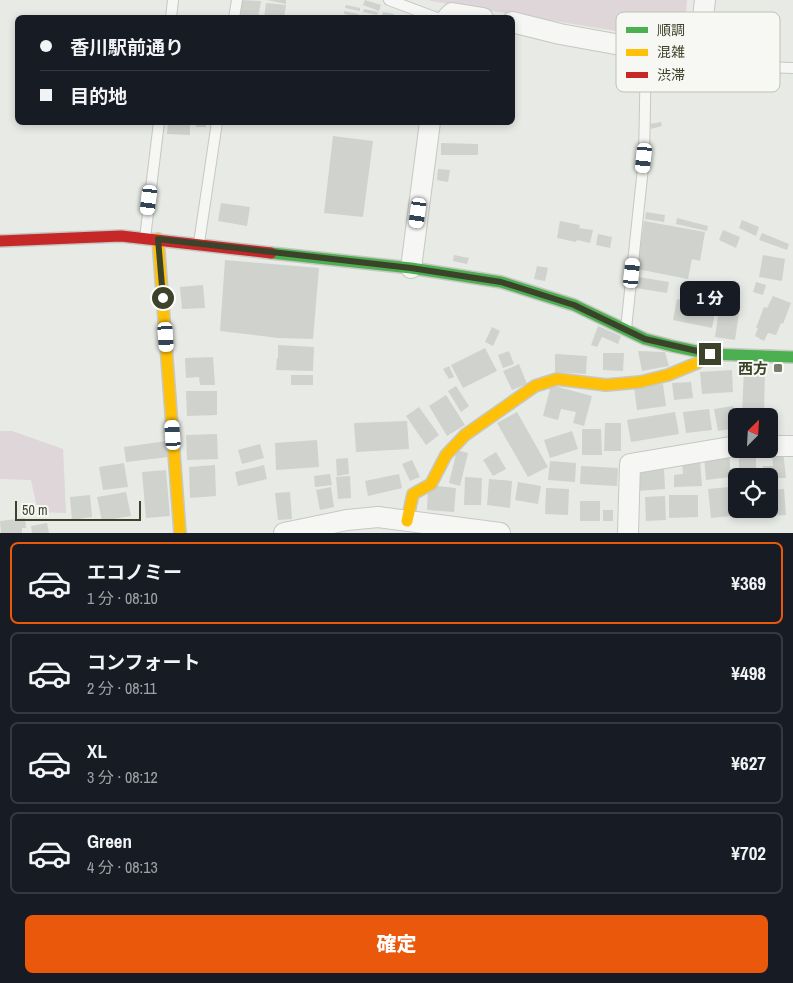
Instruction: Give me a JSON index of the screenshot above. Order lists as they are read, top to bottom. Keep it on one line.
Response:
{"places":{"transit":["西方"]},"legend":["順調","混雑","渋滞"],"scale_bar":"50 m","north":"top right","page":{"banner":["香川駅前通り","目的地"],"bubble":"1 分","scale":"50 m","list":[{"name":"エコノミー","note":"1 分 · 08:10","value":"¥369"},{"name":"コンフォート","note":"2 分 · 08:11","value":"¥498"},{"name":"XL","note":"3 分 · 08:12","value":"¥627"},{"name":"Green","note":"4 分 · 08:13","value":"¥702"}],"buttons":"確定"}}
